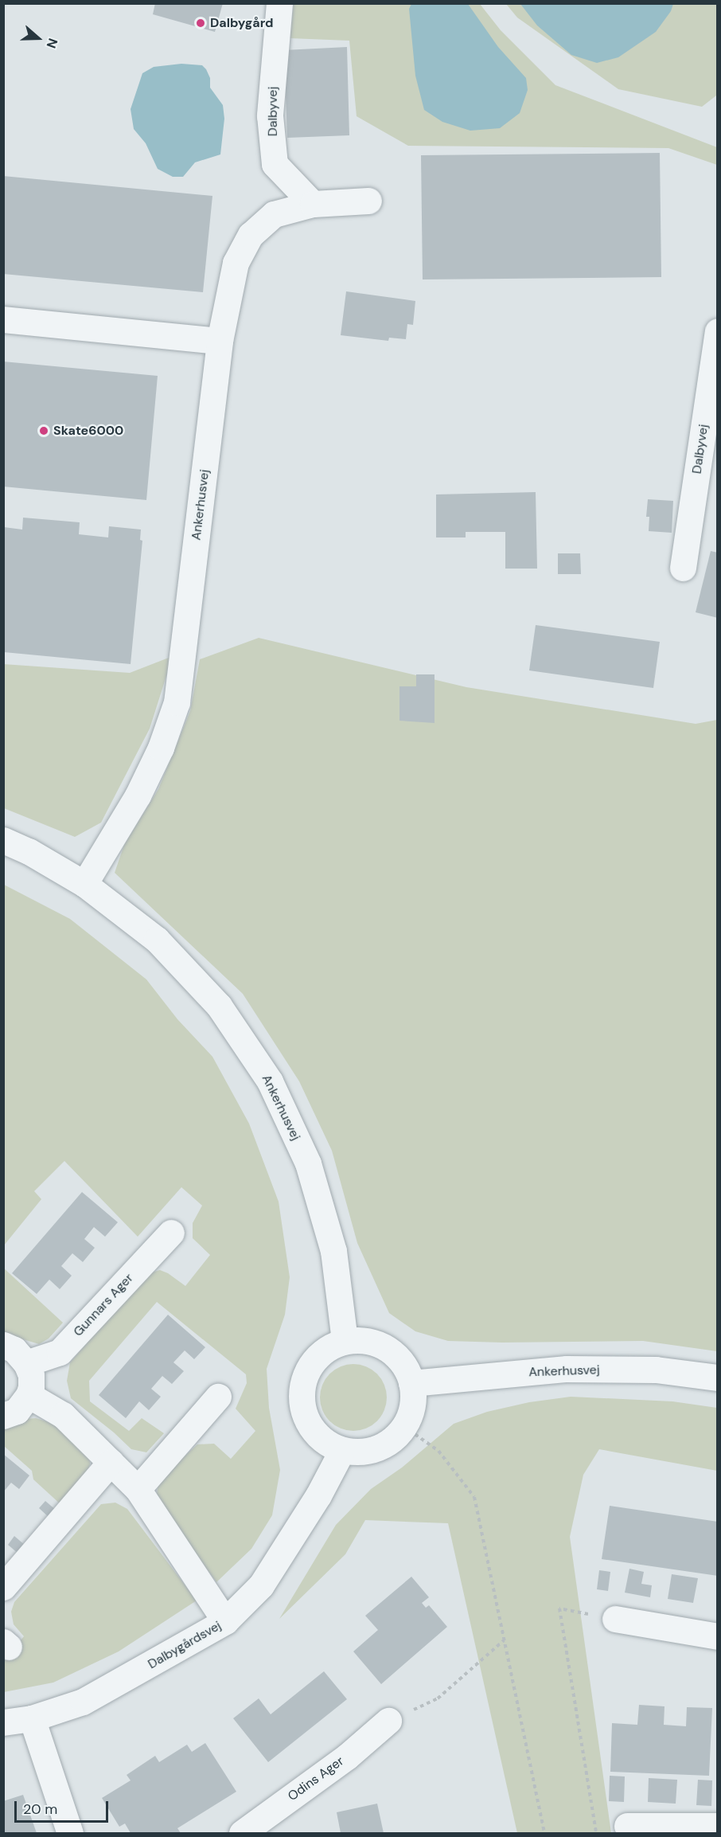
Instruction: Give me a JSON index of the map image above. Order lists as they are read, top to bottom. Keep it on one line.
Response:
{"streets":{"street":["Dalbyvej","Ankerhusvej","Gunnars Ager","Dalbygårdsvej","Odins Ager"]},"crossings":[["Dalbyvej","Ankerhusvej"],["Ankerhusvej","Dalbygårdsvej"]],"places":["Dalbygård","Skate6000"],"scale_bar":"20 m","north":"right"}
